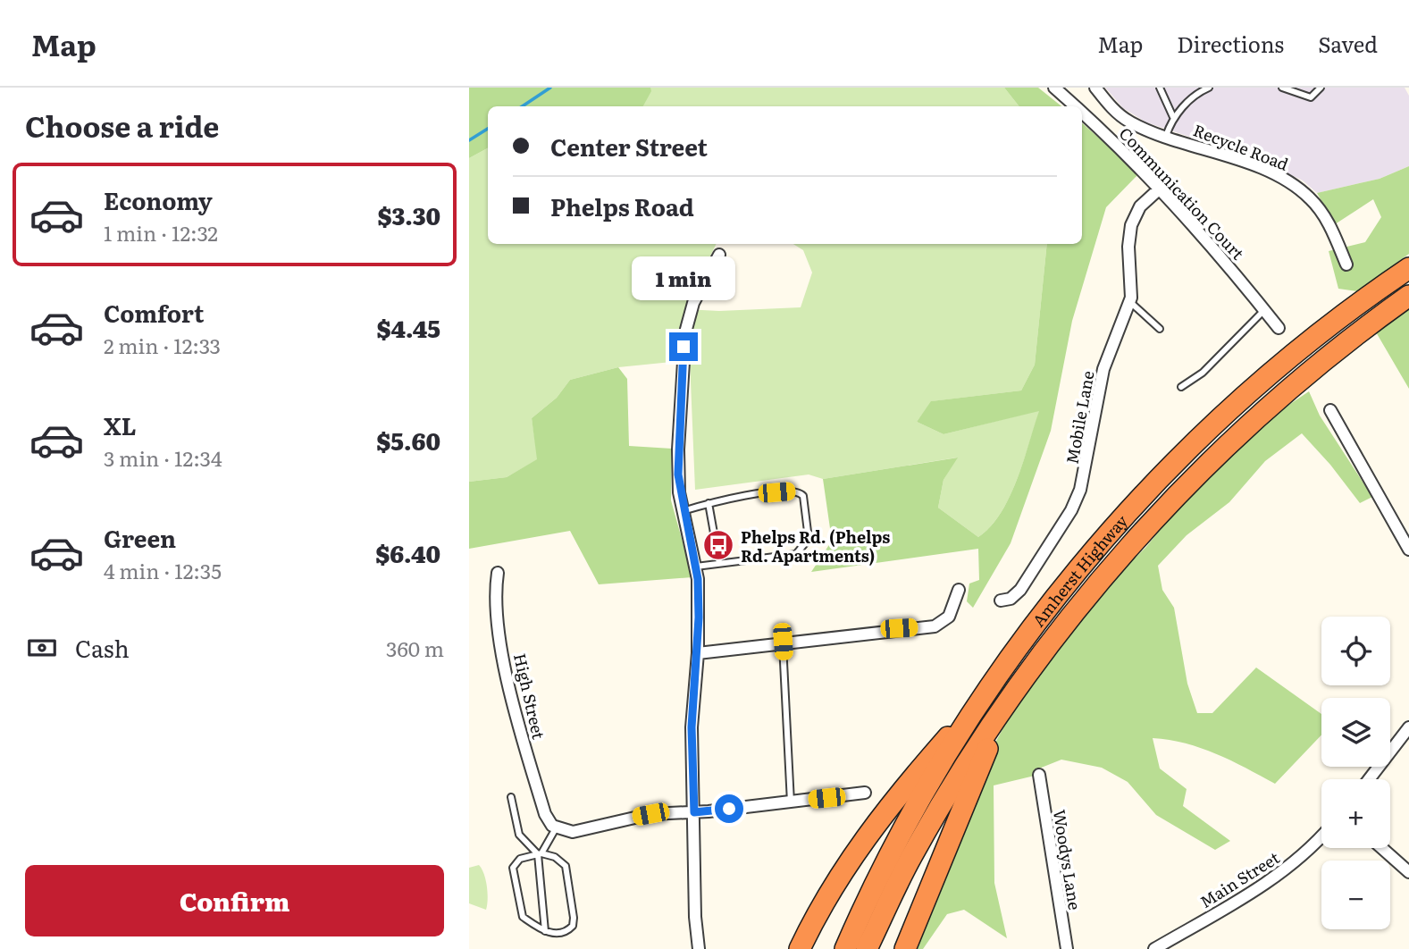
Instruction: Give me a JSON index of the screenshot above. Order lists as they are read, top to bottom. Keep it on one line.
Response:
{"streets":{"highway":["Amherst Highway"],"street":["Recycle Road","Communication Court","Mobile Lane","High Street","Woodys Lane","Main Street"]},"crossings":[["Communication Court","Mobile Lane"]],"places":{"bus stop":["Phelps Rd. (Phelps Rd. Apartments)"]},"page":{"header":"Map","nav":["Map","Directions","Saved"],"heading":"Choose a ride","banner":["Center Street","Phelps Road"],"list":[{"name":"Economy","note":"1 min · 12:32","value":"$3.30"},{"name":"Comfort","note":"2 min · 12:33","value":"$4.45"},{"name":"XL","note":"3 min · 12:34","value":"$5.60"},{"name":"Green","note":"4 min · 12:35","value":"$6.40"}],"bubble":"1 min","pay":["Cash","360 m"],"map_buttons":["+","−"],"buttons":"Confirm"}}
